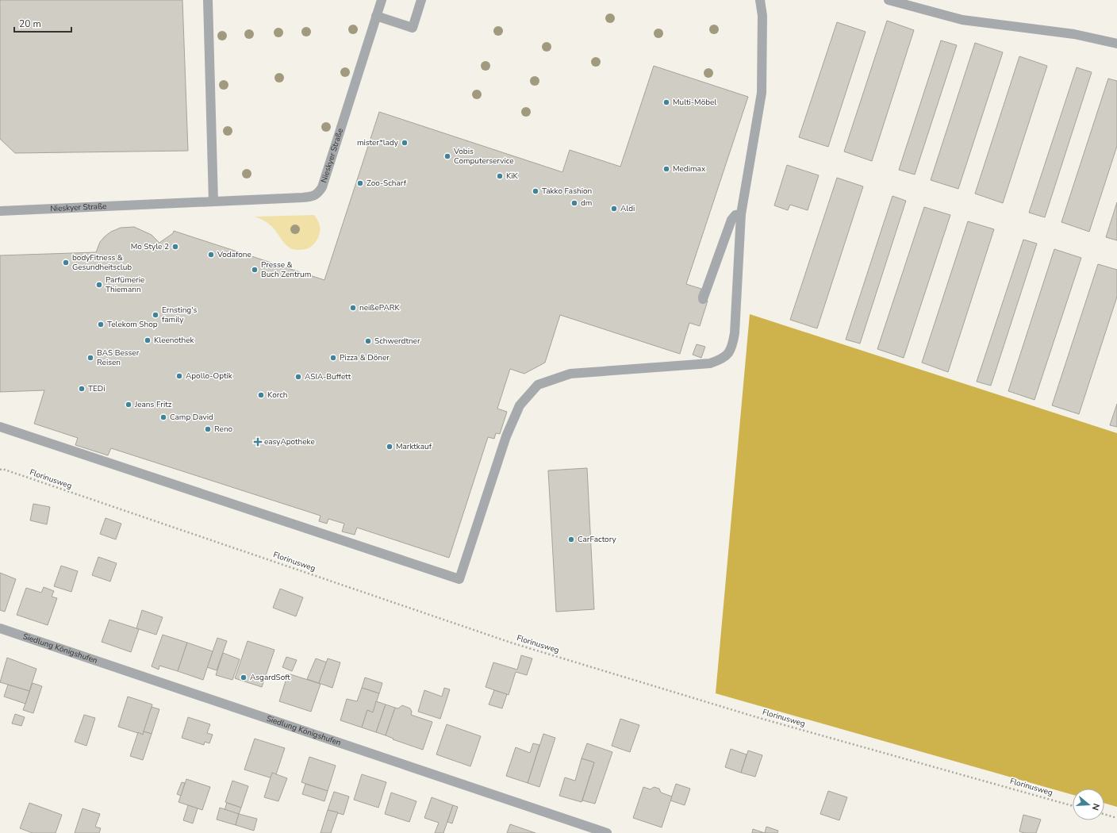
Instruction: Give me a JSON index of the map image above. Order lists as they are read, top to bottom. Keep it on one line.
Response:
{"streets":{"street":["Nieskyer Straße","Siedlung Königshufen"],"path":["Florinusweg"]},"places":{"other":["Multi-Möbel","mister*lady","Vobis Computerservice","Medimax","KiK","Zoo-Scharf","Takko Fashion","dm","Aldi","Mo Style 2","Vodafone","bodyFitness & Gesundheitsclub","Presse & Buch Zentrum","Parfümerie Thiemann","neißePARK","Ernsting's family","Telekom Shop","Kleenothek","Schwerdtner","BAS Besser Reisen","Pizza & Döner","Apollo-Optik","ASIA-Buffett","TEDi","Korch","Jeans Fritz","Camp David","Reno","Marktkauf","CarFactory","AsgardSoft"],"health":["easyApotheke"]},"scale_bar":"20 m","north":"right"}
